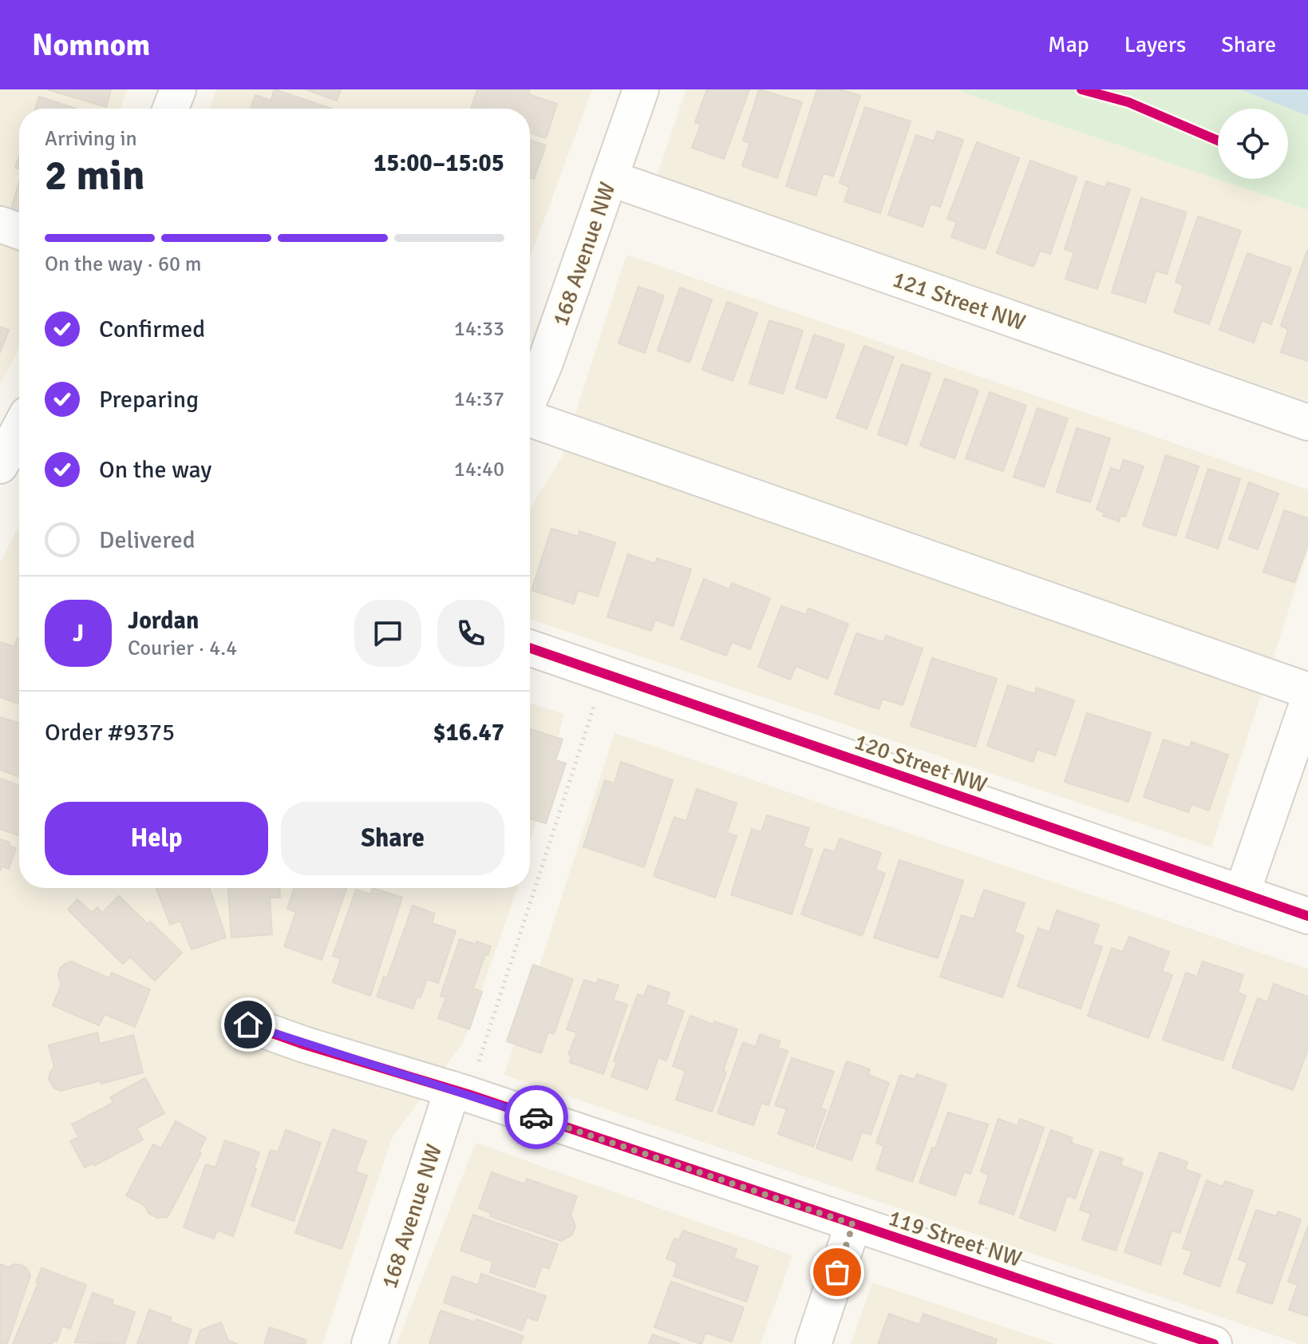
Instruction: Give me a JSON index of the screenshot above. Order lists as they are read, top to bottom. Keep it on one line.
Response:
{"streets":{"street":["168 Avenue NW","121 Street NW","120 Street NW","119 Street NW"]},"crossings":[["168 Avenue NW","121 Street NW"],["168 Avenue NW","119 Street NW"]],"page":{"header":"Nomnom","nav":["Map","Layers","Share"],"heading":["2 min","Arriving in","15:00–15:05"],"panel":["Jordan","Courier · 4.4","Order #9375","$16.47"],"bar":"On the way · 60 m","list":[["Confirmed","14:33"],["Preparing","14:37"],["On the way","14:40"],"Delivered"],"round":"J","buttons":["Help","Share"]}}
